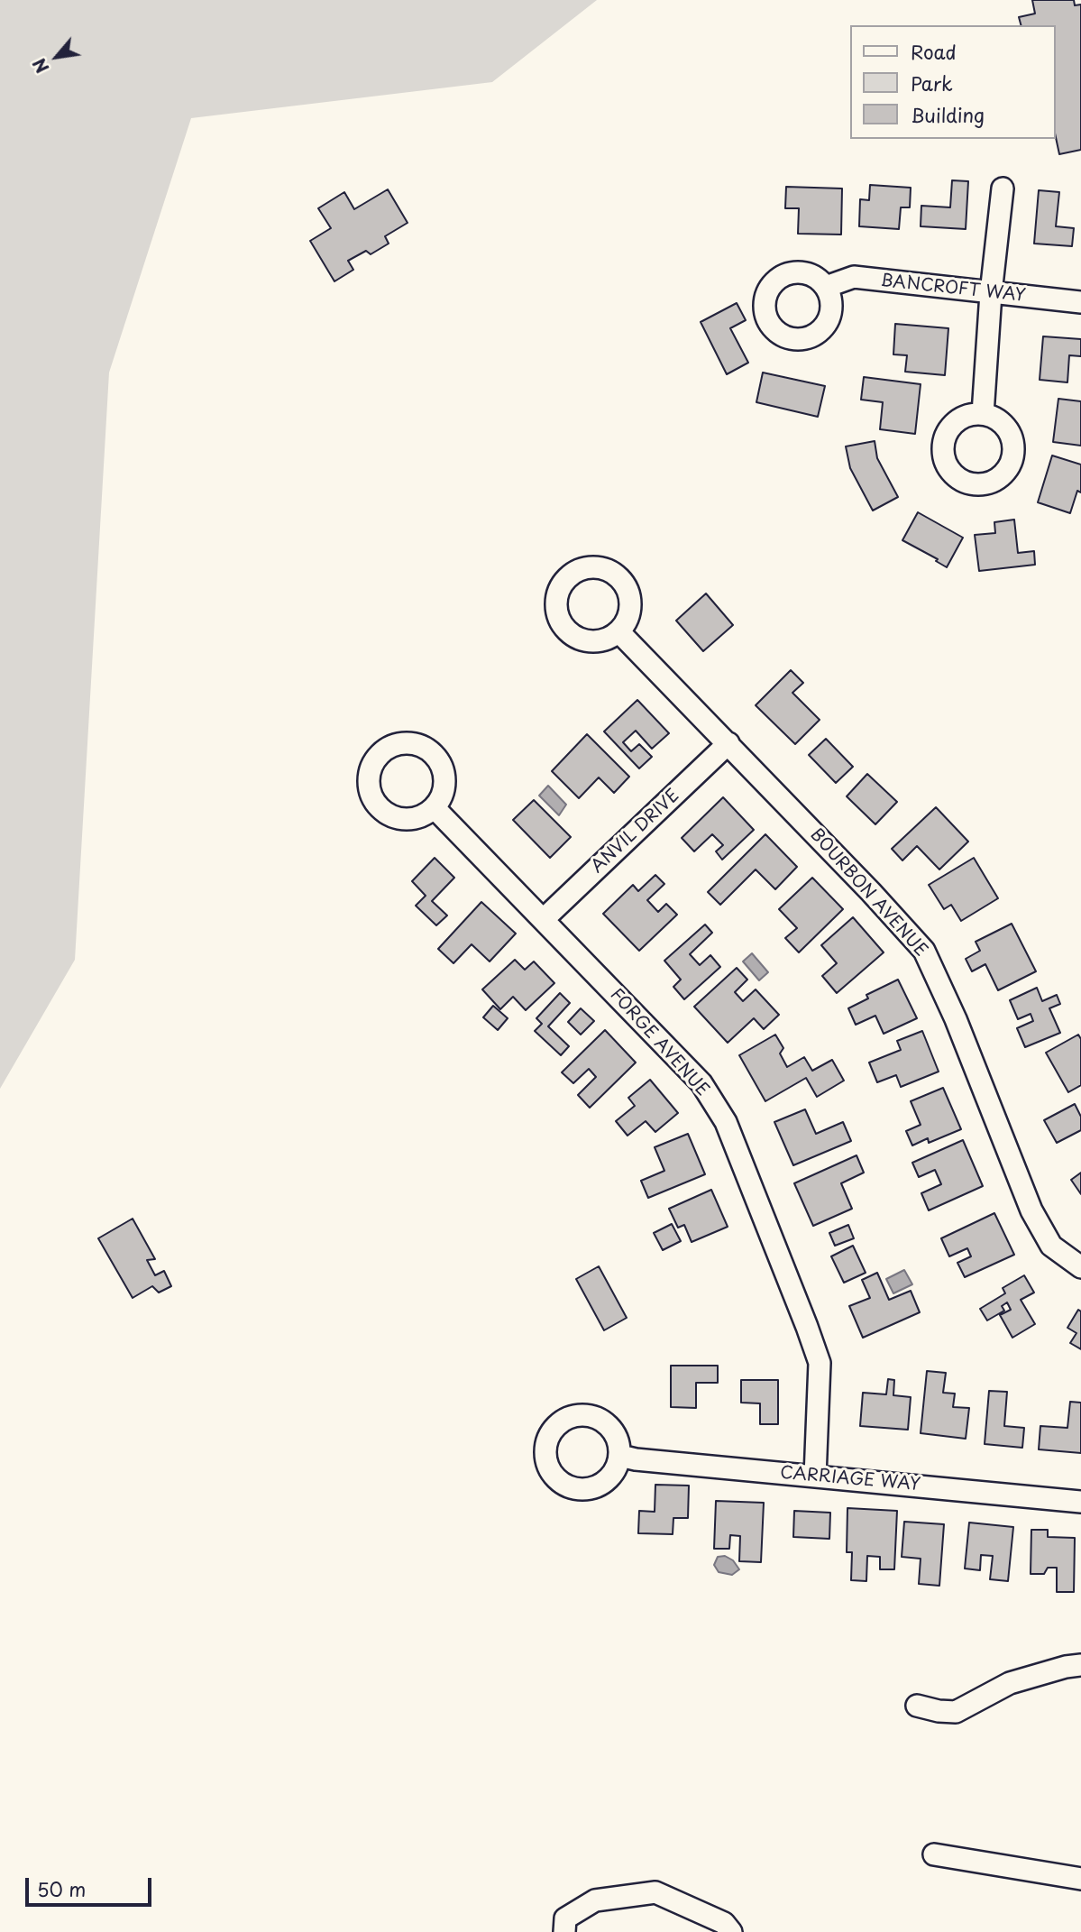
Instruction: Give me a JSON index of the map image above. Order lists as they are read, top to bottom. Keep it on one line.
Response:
{"streets":{"street":["BANCROFT WAY","ANVIL DRIVE","BOURBON AVENUE","FORGE AVENUE","CARRIAGE WAY"]},"crossings":[["ANVIL DRIVE","BOURBON AVENUE"],["ANVIL DRIVE","FORGE AVENUE"],["FORGE AVENUE","CARRIAGE WAY"]],"legend":["Road","Park","Building"],"scale_bar":"50 m","north":"bottom left"}
